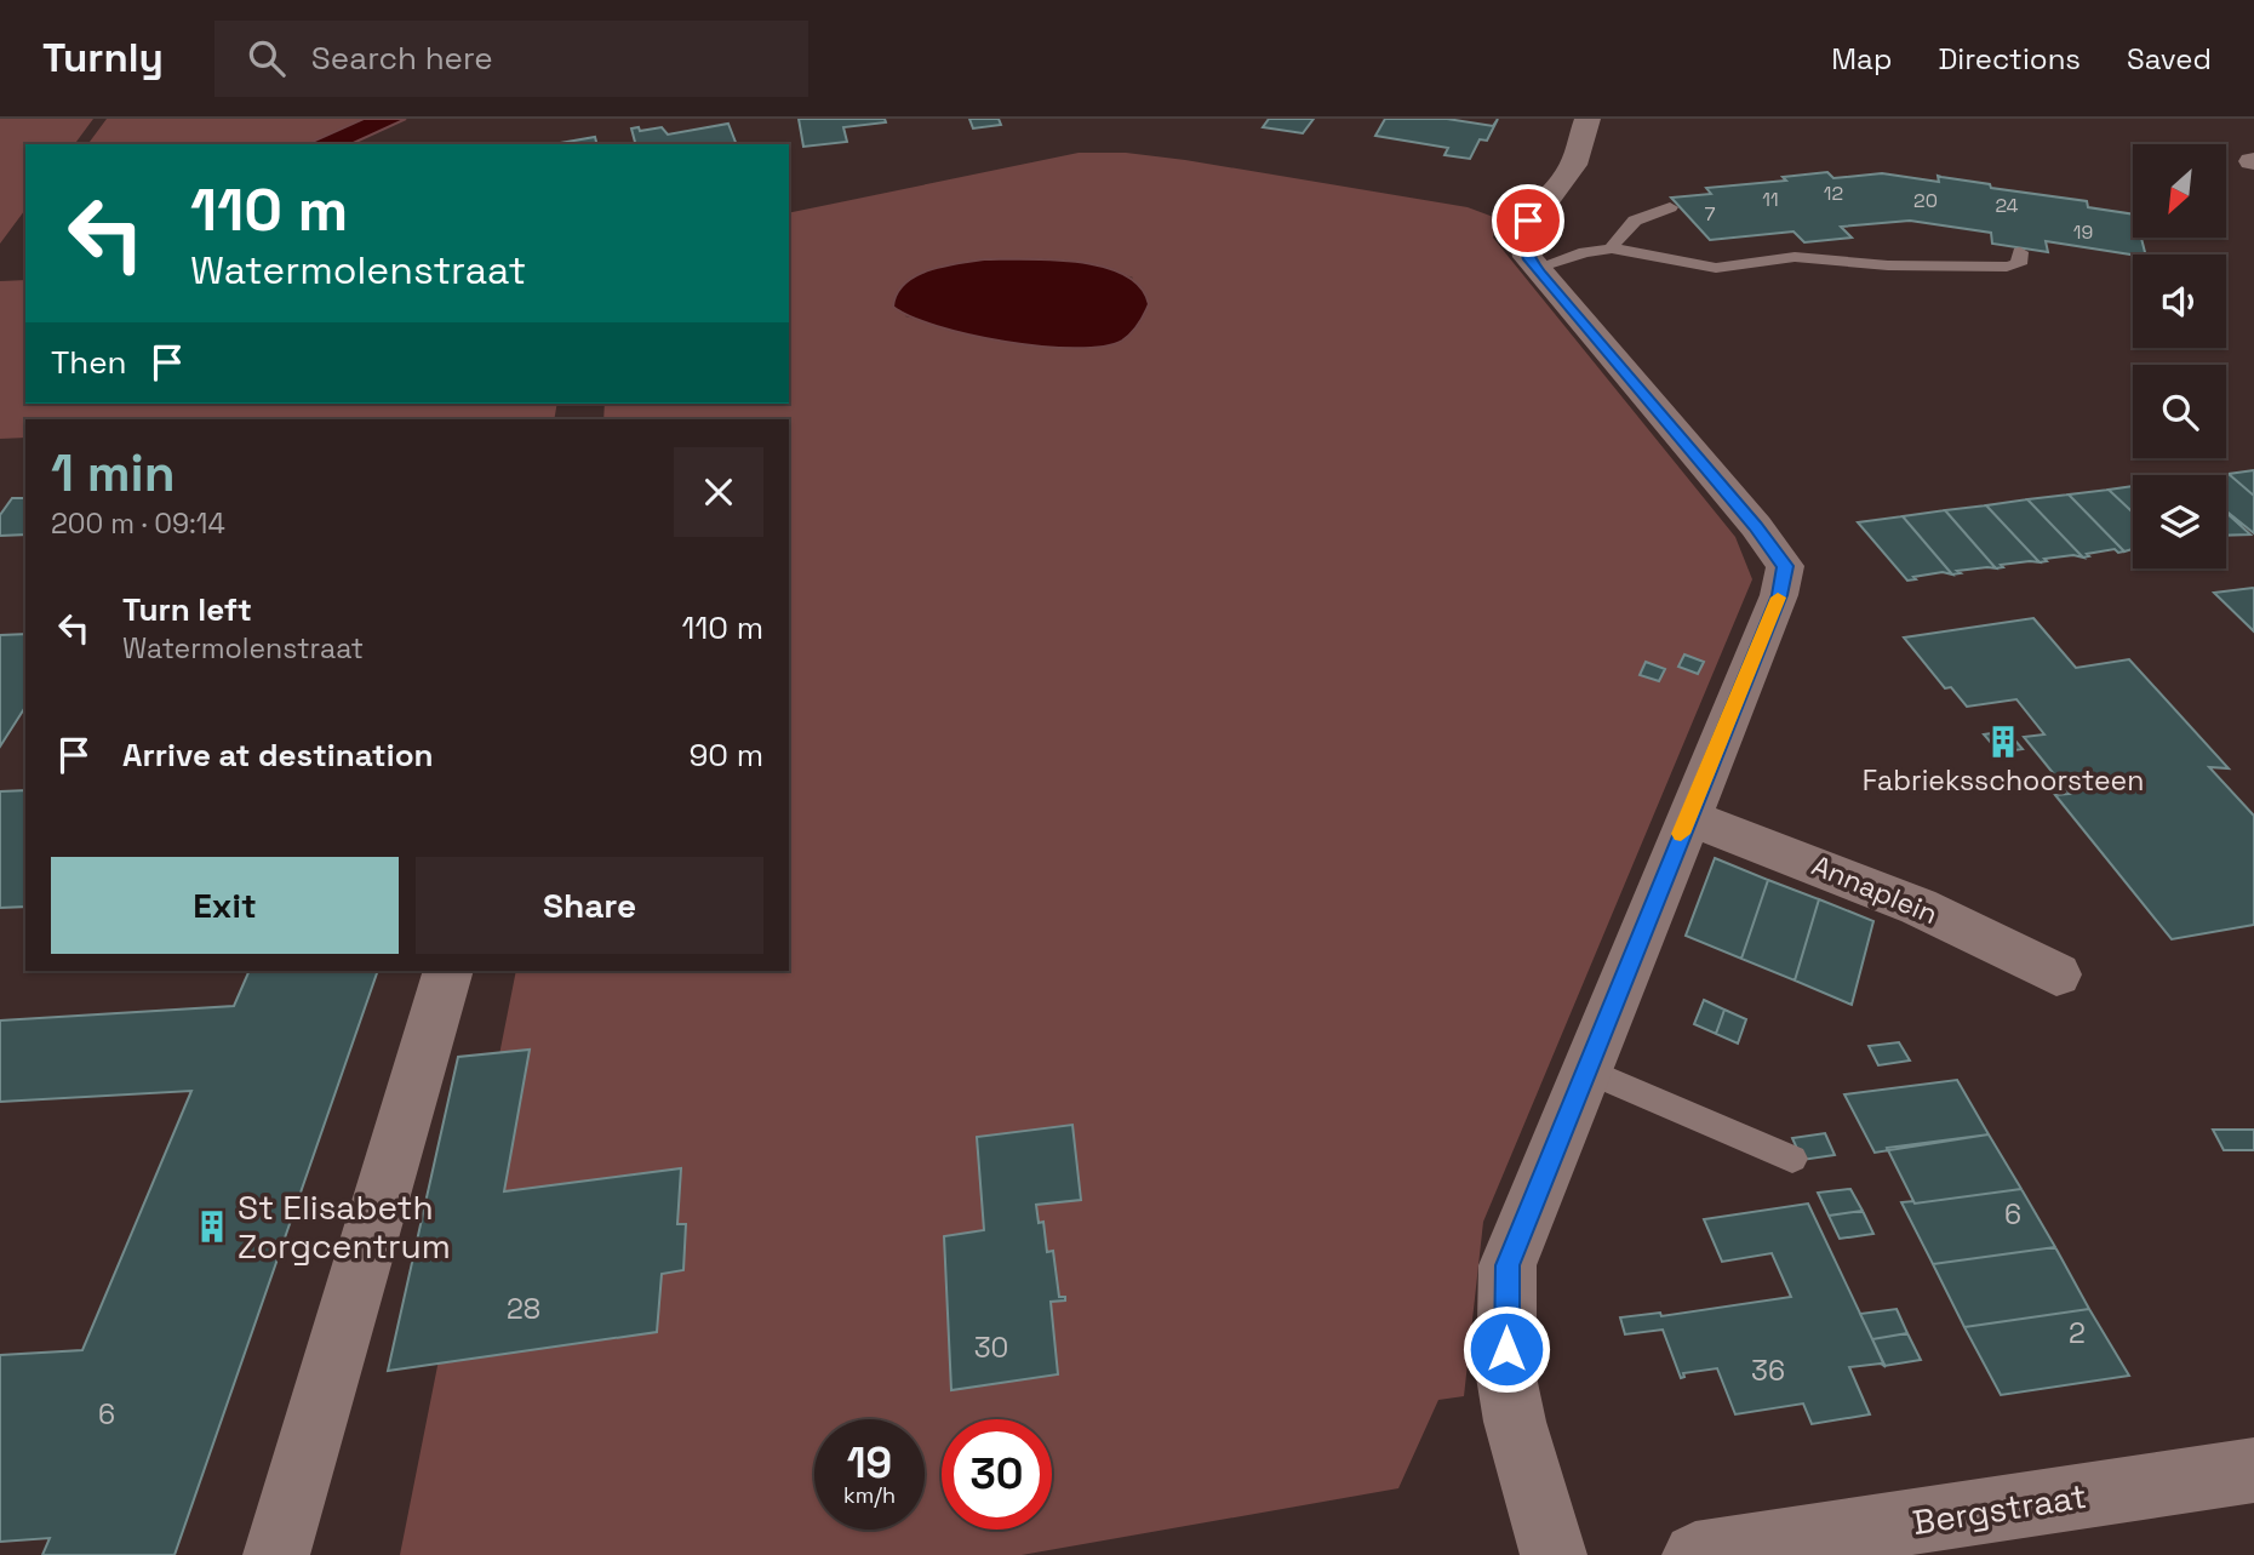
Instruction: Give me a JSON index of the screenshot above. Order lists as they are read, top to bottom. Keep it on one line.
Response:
{"streets":{"street":["Annaplein","Bergstraat"]},"places":{"building":["Fabrieksschoorsteen","St Elisabeth Zorgcentrum"]},"house_numbers":["12","11","20","24","7","19","6","28","2","30","36","6"],"north":"bottom left","page":{"header":"Turnly","search":"Search here","nav":["Map","Directions","Saved"],"turn":["110 m","Watermolenstraat"],"then":"Then","heading":["1 min","200 m · 09:14"],"list":[{"name":"Turn left","note":"Watermolenstraat","value":"110 m"},{"name":"Arrive at destination","value":"90 m"}],"buttons":["Exit","Share"],"speed":"19 km/h","limit":"30"}}
